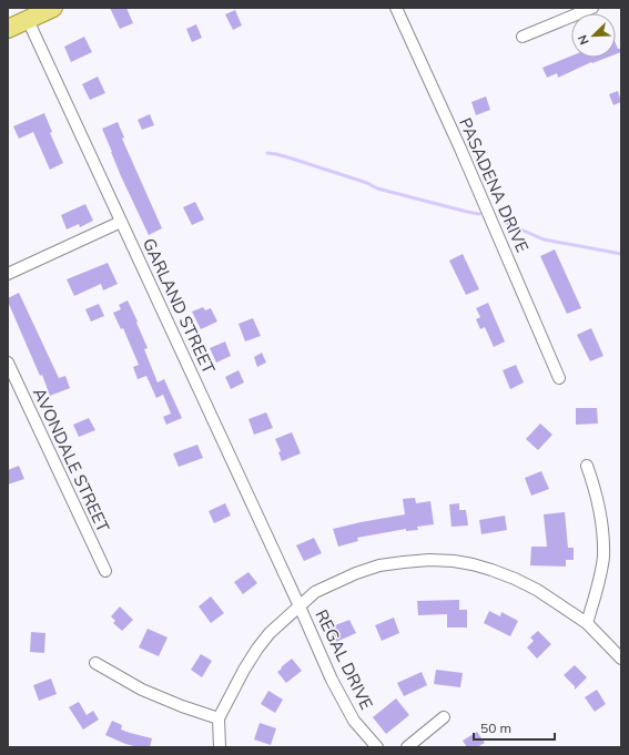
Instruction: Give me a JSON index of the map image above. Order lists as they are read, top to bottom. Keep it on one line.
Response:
{"streets":{"street":["PASADENA DRIVE","GARLAND STREET","AVONDALE STREET","REGAL DRIVE"]},"crossings":[["GARLAND STREET","REGAL DRIVE"]],"scale_bar":"50 m","north":"bottom left"}
